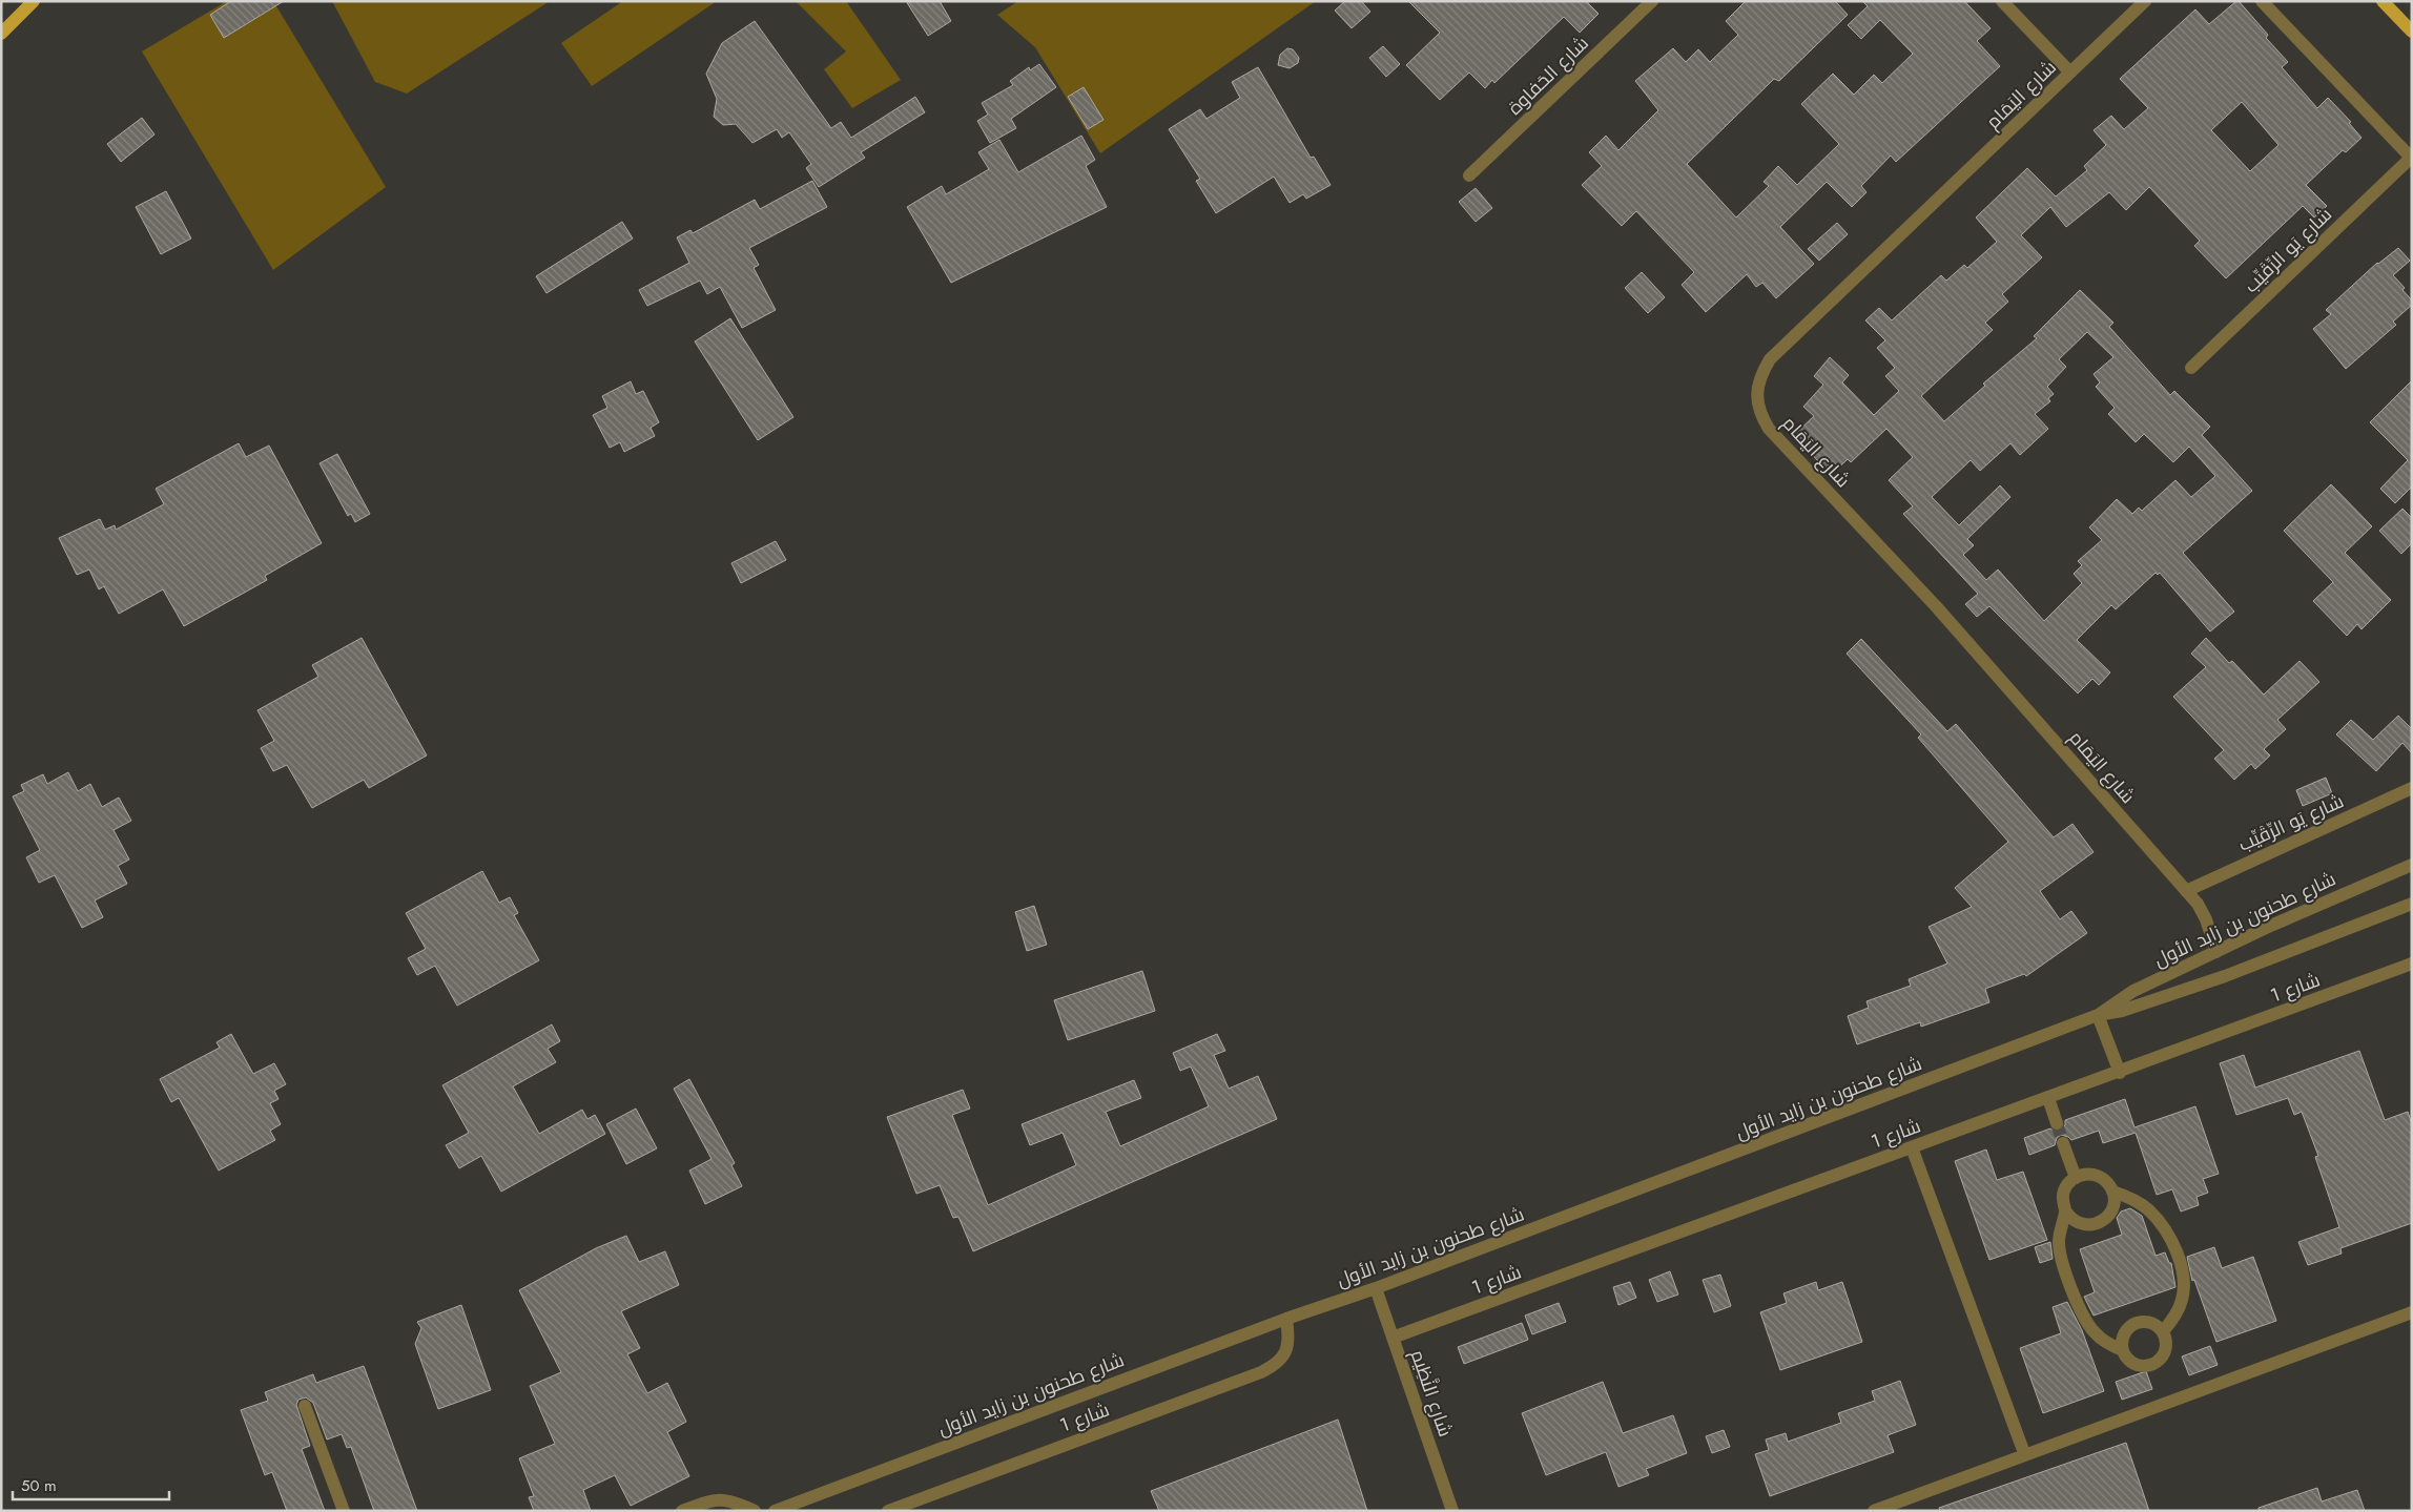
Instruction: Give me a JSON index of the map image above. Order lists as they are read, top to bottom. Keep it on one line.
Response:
{"streets":{"street":["شارع الحَفاوة","شارع اليَمَام","شارع يَو الرِّقَيِّب","شارع طحنون بن زايد الأول","شارع 1","شارع النَّظِيم"]},"crossings":[["شارع اليَمَام","شارع يَو الرِّقَيِّب"],["شارع اليَمَام","شارع طحنون بن زايد الأول"],["شارع طحنون بن زايد الأول","شارع 1"],["شارع طحنون بن زايد الأول","شارع النَّظِيم"],["شارع 1","شارع النَّظِيم"]],"scale_bar":"50 m"}
